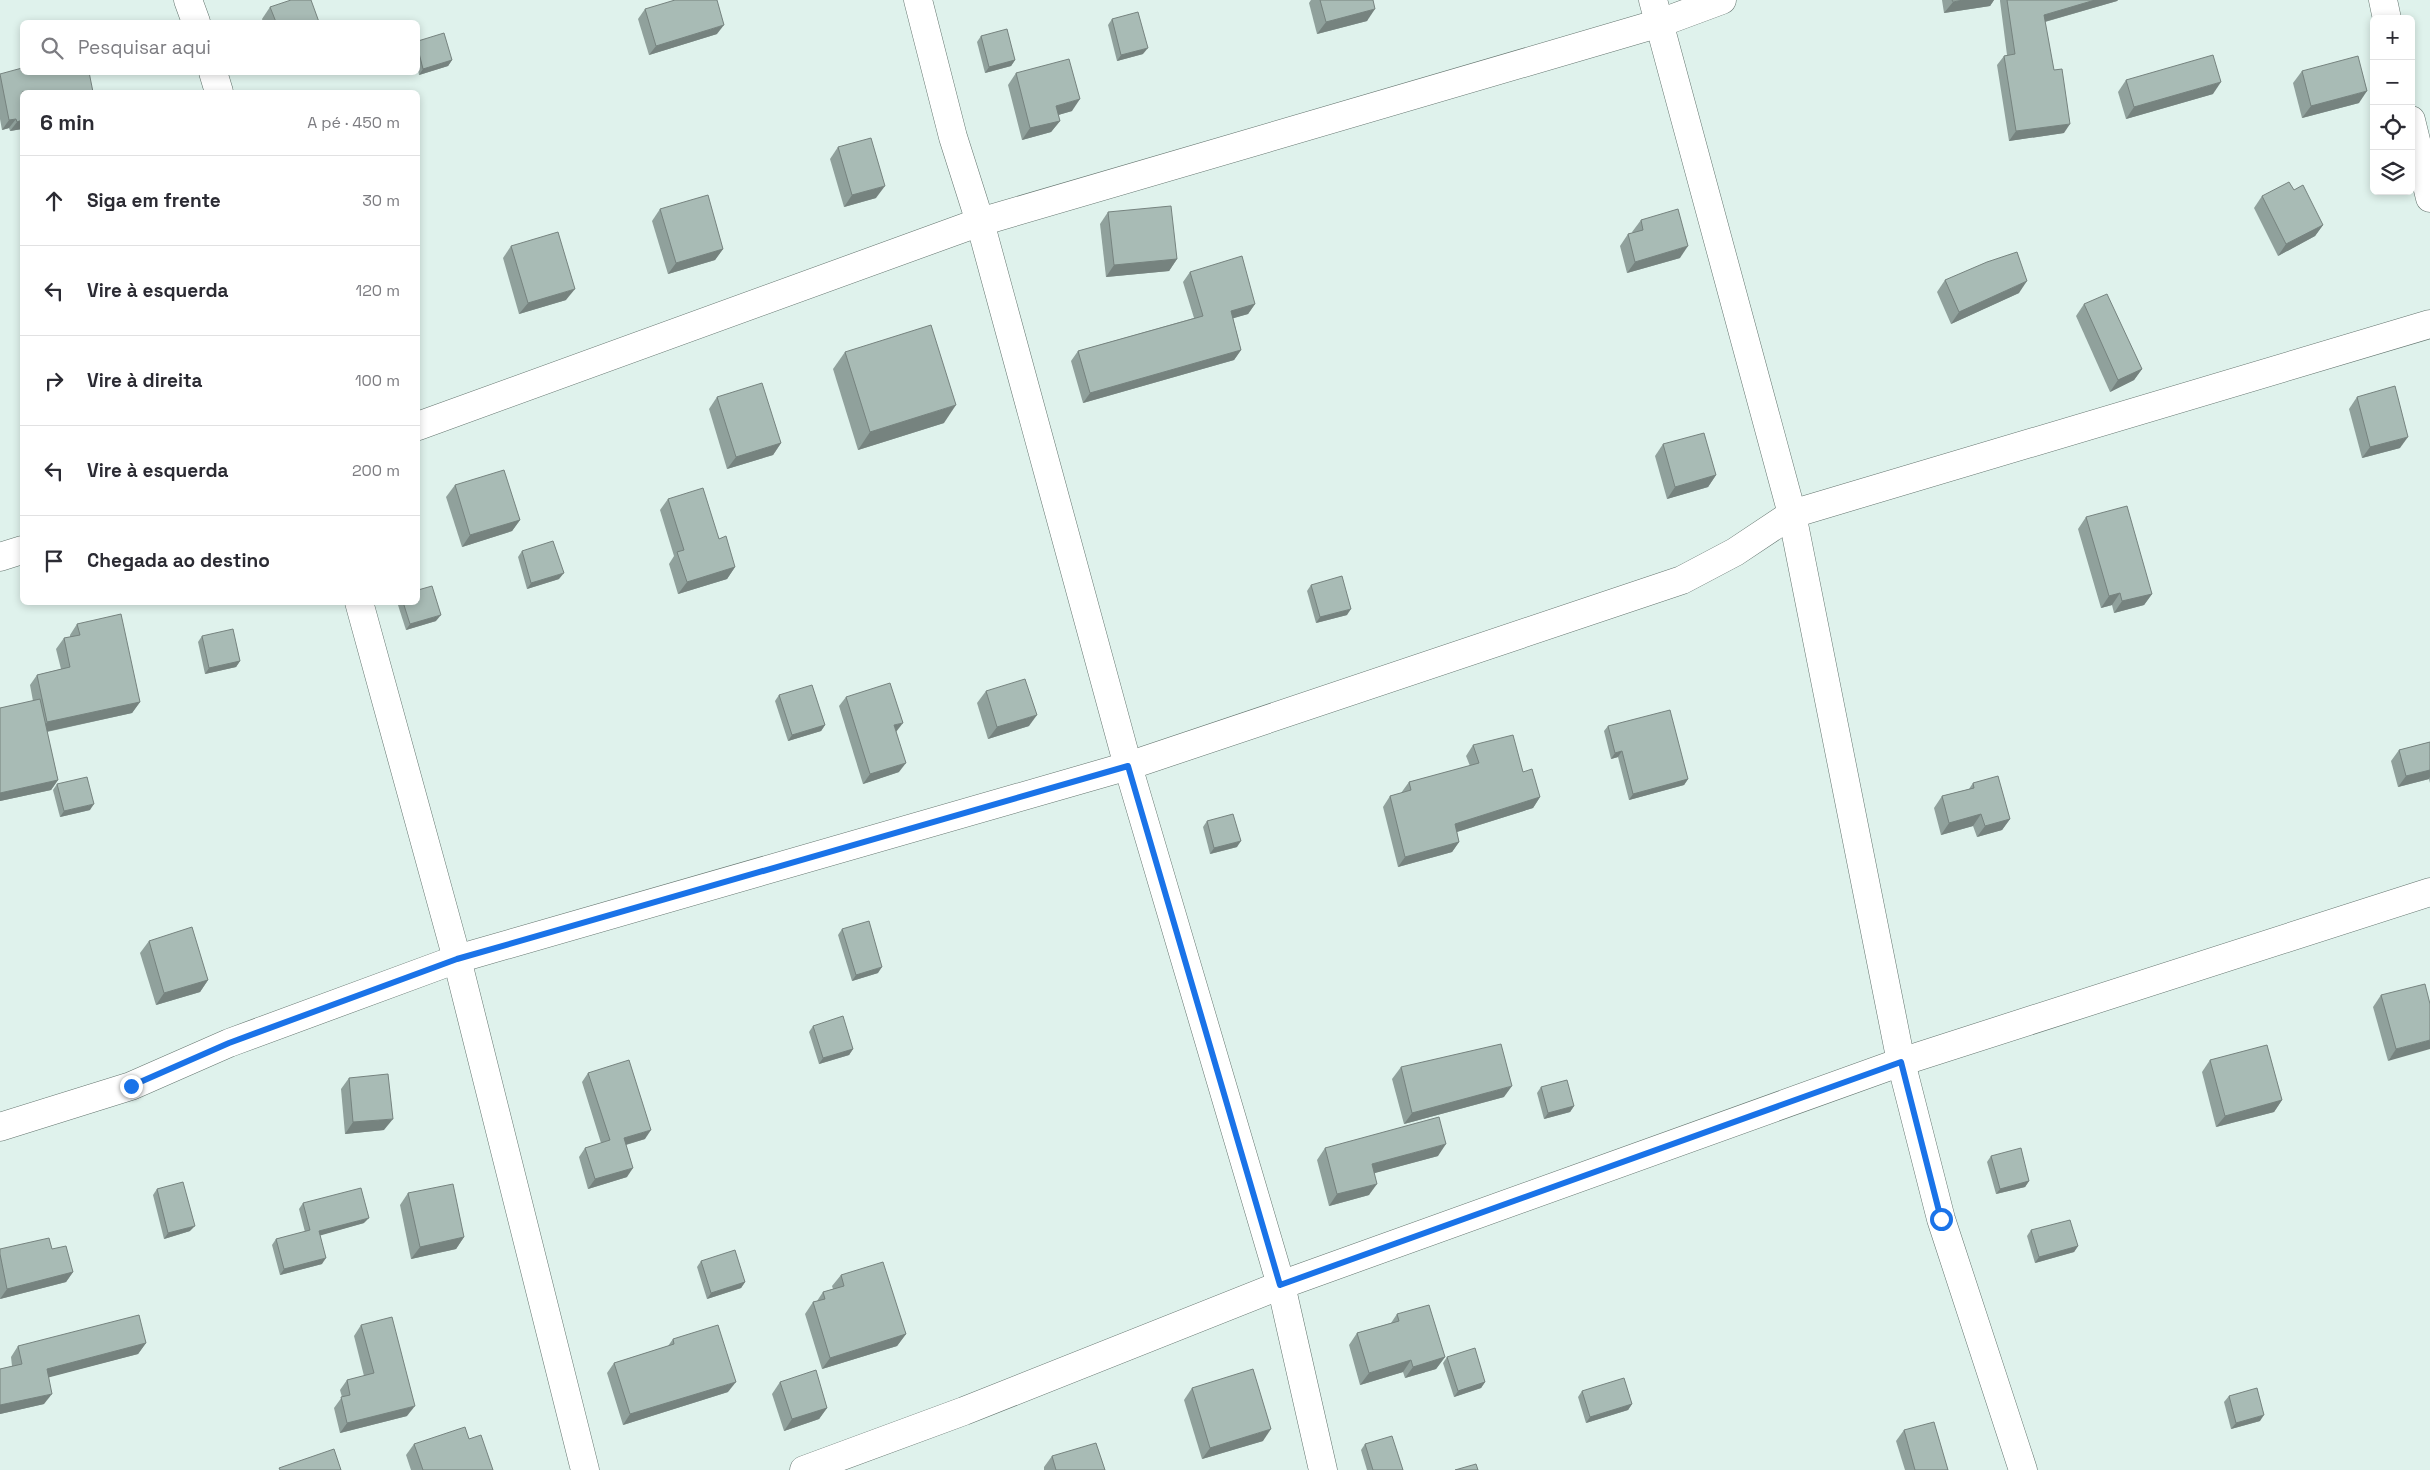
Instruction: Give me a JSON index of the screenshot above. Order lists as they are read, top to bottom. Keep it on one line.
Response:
{"page":{"map_buttons":["+","−"],"search":"Pesquisar aqui","heading":["6 min","A pé · 450 m"],"list":[["Siga em frente","30 m"],["Vire à esquerda","120 m"],["Vire à direita","100 m"],["Vire à esquerda","200 m"],"Chegada ao destino"]}}
